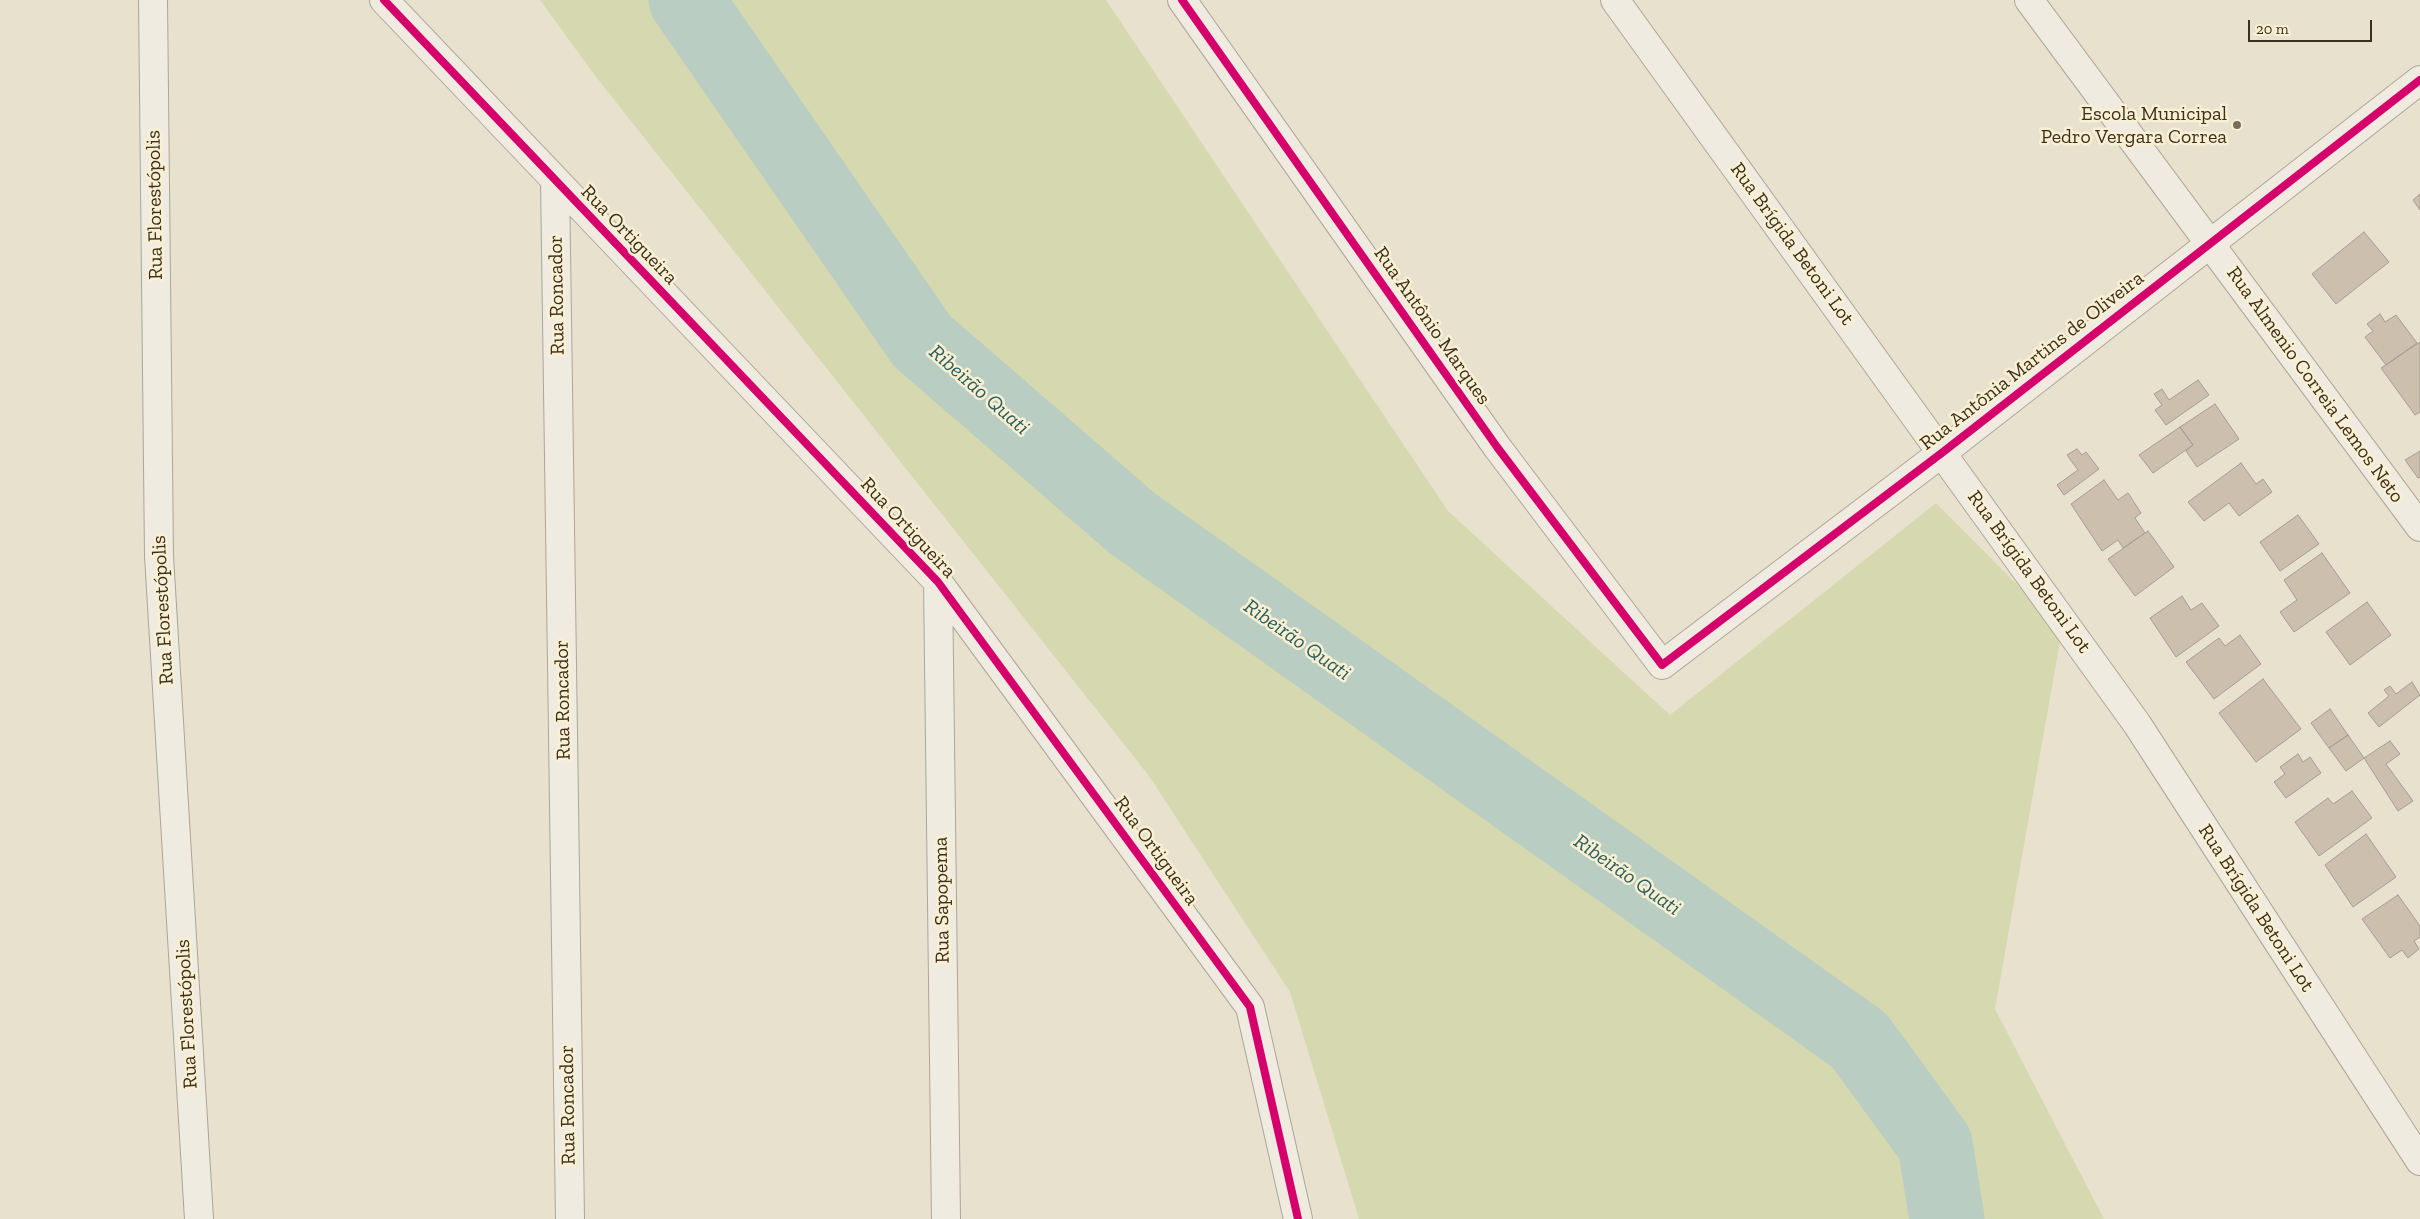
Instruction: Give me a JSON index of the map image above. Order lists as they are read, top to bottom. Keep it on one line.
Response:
{"streets":{"street":["Rua Florestópolis","Rua Ortigueira","Rua Brígida Betoni Lot","Rua Roncador","Rua Antônio Marques","Rua Antônia Martins de Oliveira","Rua Almenio Correia Lemos Neto","Rua Sapopema"]},"crossings":[["Rua Ortigueira","Rua Roncador"],["Rua Ortigueira","Rua Sapopema"],["Rua Brígida Betoni Lot","Rua Antônia Martins de Oliveira"],["Rua Antônio Marques","Rua Antônia Martins de Oliveira"],["Rua Antônia Martins de Oliveira","Rua Almenio Correia Lemos Neto"]],"water":["Ribeirão Quati"],"places":["Escola Municipal Pedro Vergara Correa"],"scale_bar":"20 m"}
